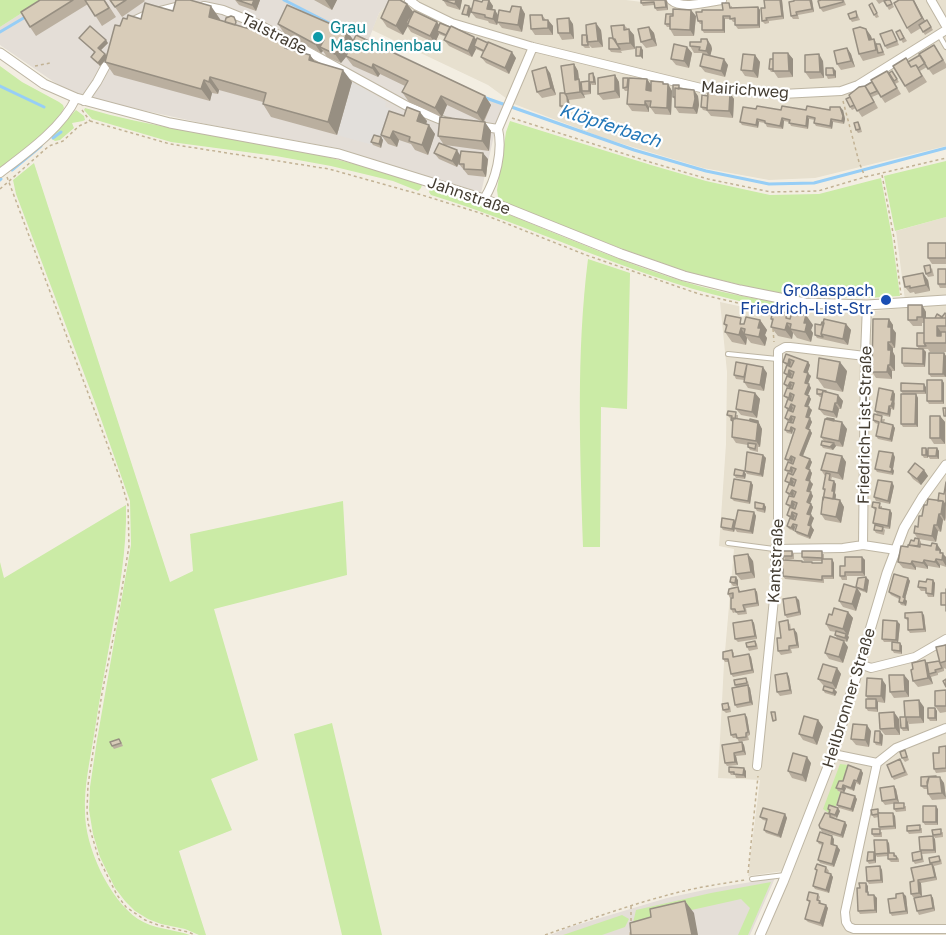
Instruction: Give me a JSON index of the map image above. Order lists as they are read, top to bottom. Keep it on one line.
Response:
{"streets":{"street":["Talstraße","Mairichweg","Jahnstraße","Friedrich-List-Straße","Kantstraße","Heilbronner Straße"]},"crossings":[["Jahnstraße","Friedrich-List-Straße"]],"water":["Klöpferbach"],"places":["Grau Maschinenbau","Großaspach Friedrich-List-Str."]}
